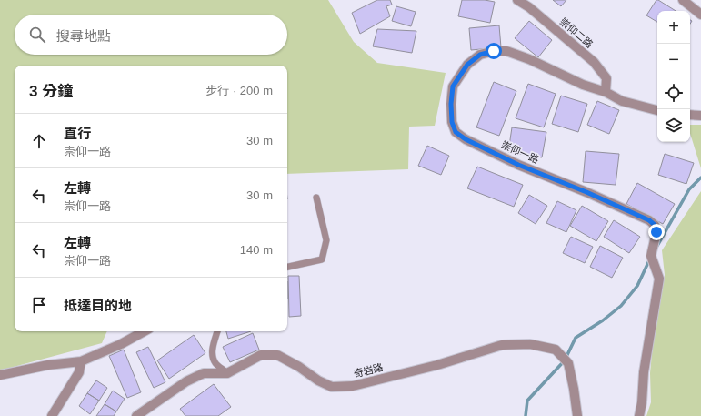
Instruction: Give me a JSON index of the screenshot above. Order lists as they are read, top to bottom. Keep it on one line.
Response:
{"streets":{"street":["崇仰二路","崇仰一路","奇岩路"]},"crossings":[["崇仰二路","崇仰一路"]],"page":{"map_buttons":["+","−"],"search":"搜尋地點","heading":["3 分鐘","步行 · 200 m"],"list":[["直行","崇仰一路","30 m"],["左轉","崇仰一路","30 m"],["左轉","崇仰一路","140 m"],"抵達目的地"]}}
